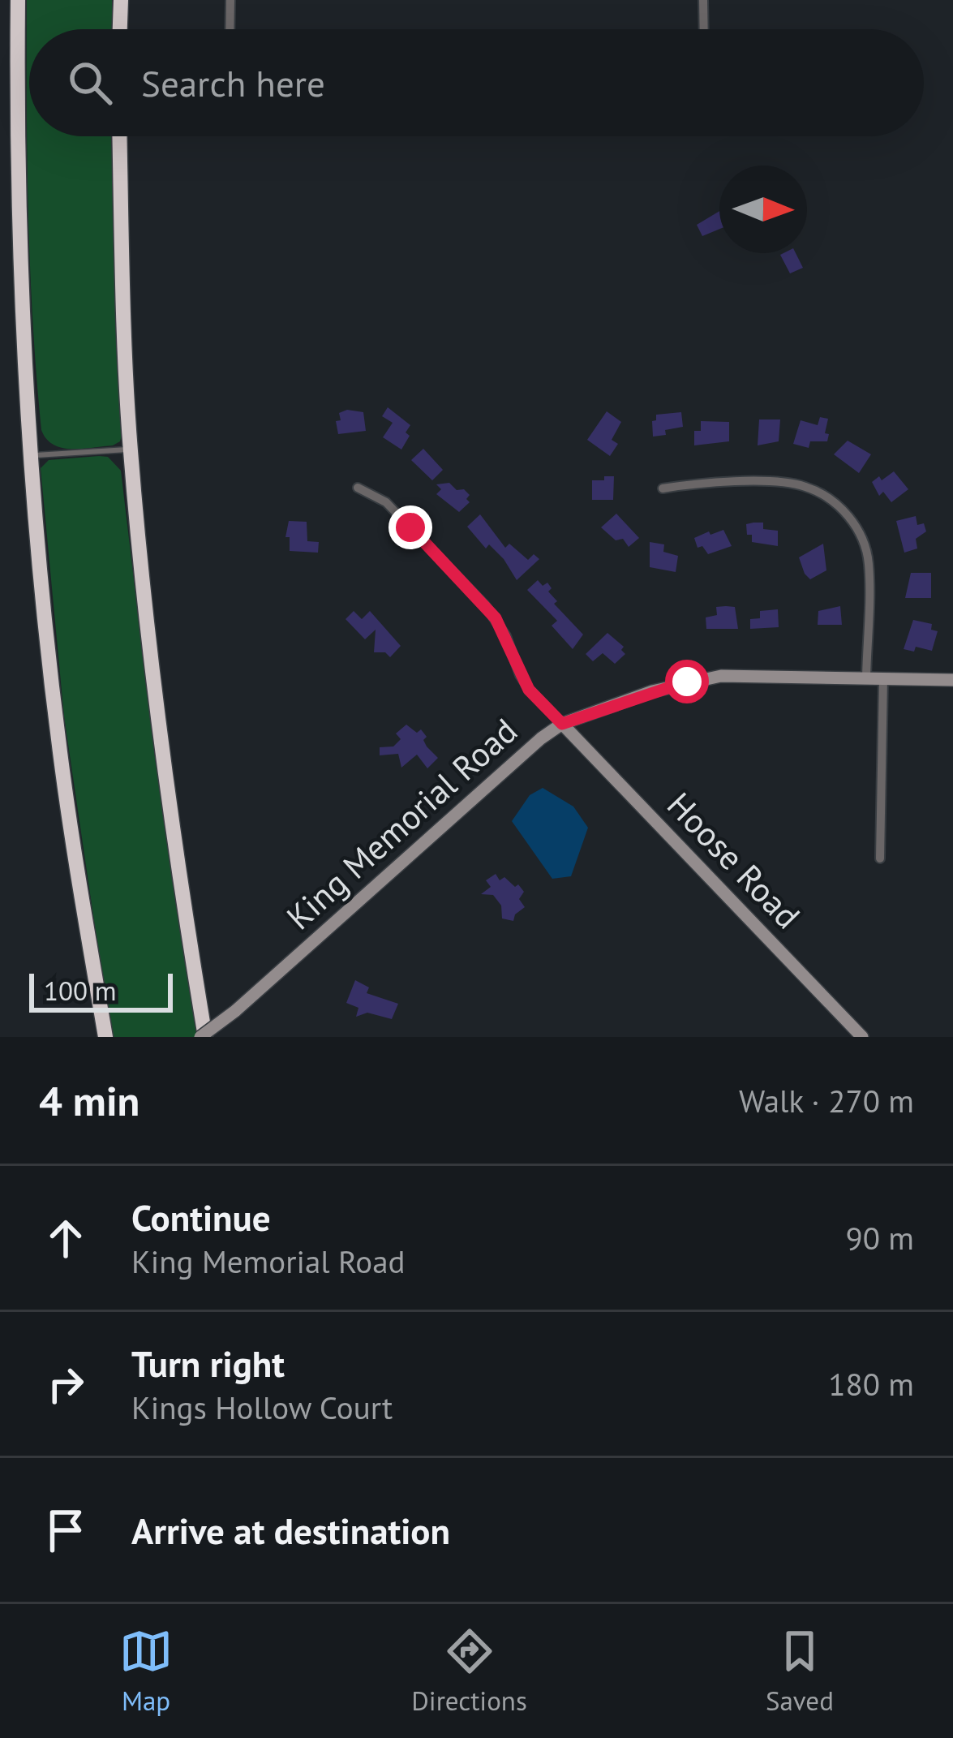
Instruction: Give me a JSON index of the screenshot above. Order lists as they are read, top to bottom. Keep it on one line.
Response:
{"streets":{"street":["King Memorial Road","Hoose Road"]},"crossings":[["King Memorial Road","Hoose Road"]],"scale_bar":"100 m","north":"right","page":{"search":"Search here","scale":"100 m","heading":["4 min","Walk · 270 m"],"list":[["Continue","King Memorial Road","90 m"],["Turn right","Kings Hollow Court","180 m"],"Arrive at destination"],"nav":["Map","Directions","Saved"]}}
